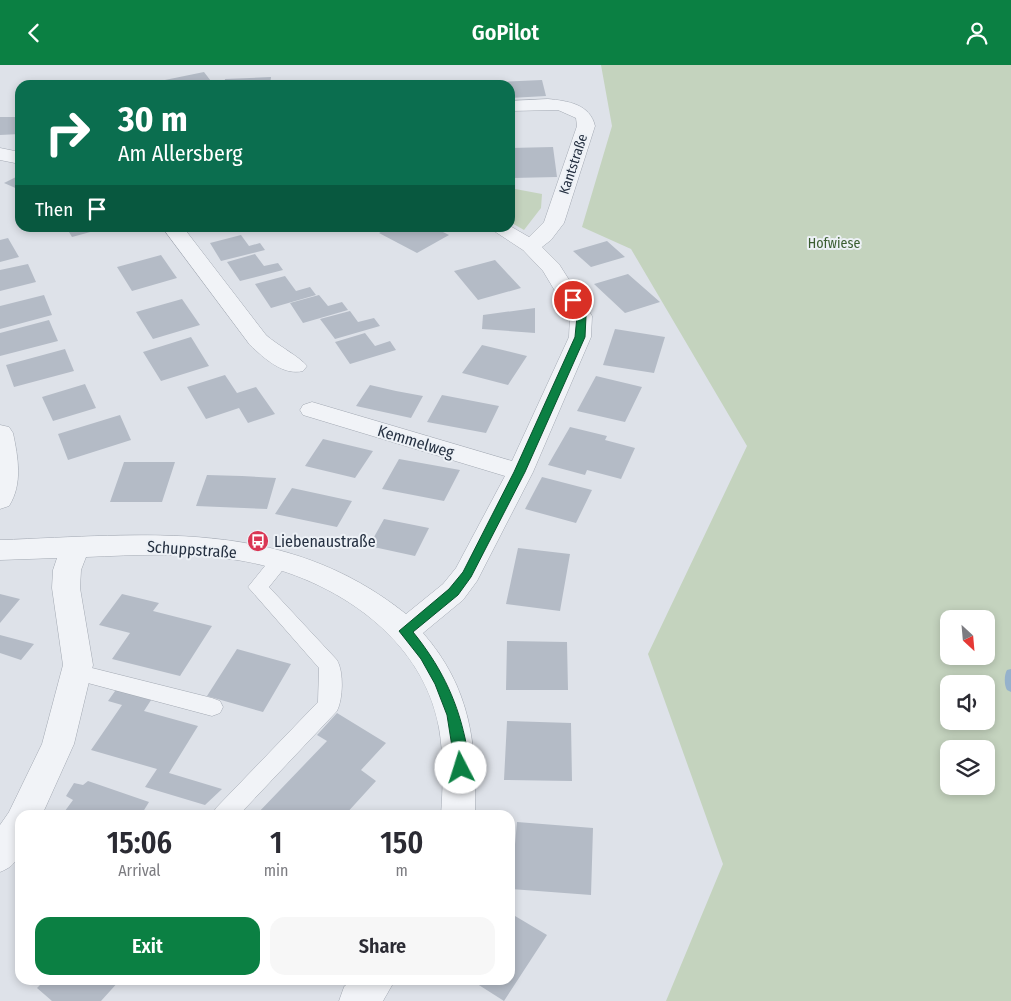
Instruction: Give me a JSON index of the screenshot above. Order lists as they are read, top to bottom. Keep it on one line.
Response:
{"streets":{"street":["Kantstraße","Kemmelweg","Schuppstraße"]},"parks":["Hofwiese"],"places":{"bus stop":["Liebenaustraße"]},"north":"bottom right","page":{"header":"GoPilot","turn":["30 m","Am Allersberg"],"then":"Then","eta":["15:06","Arrival","1","min","150","m"],"buttons":["Exit","Share"]}}
